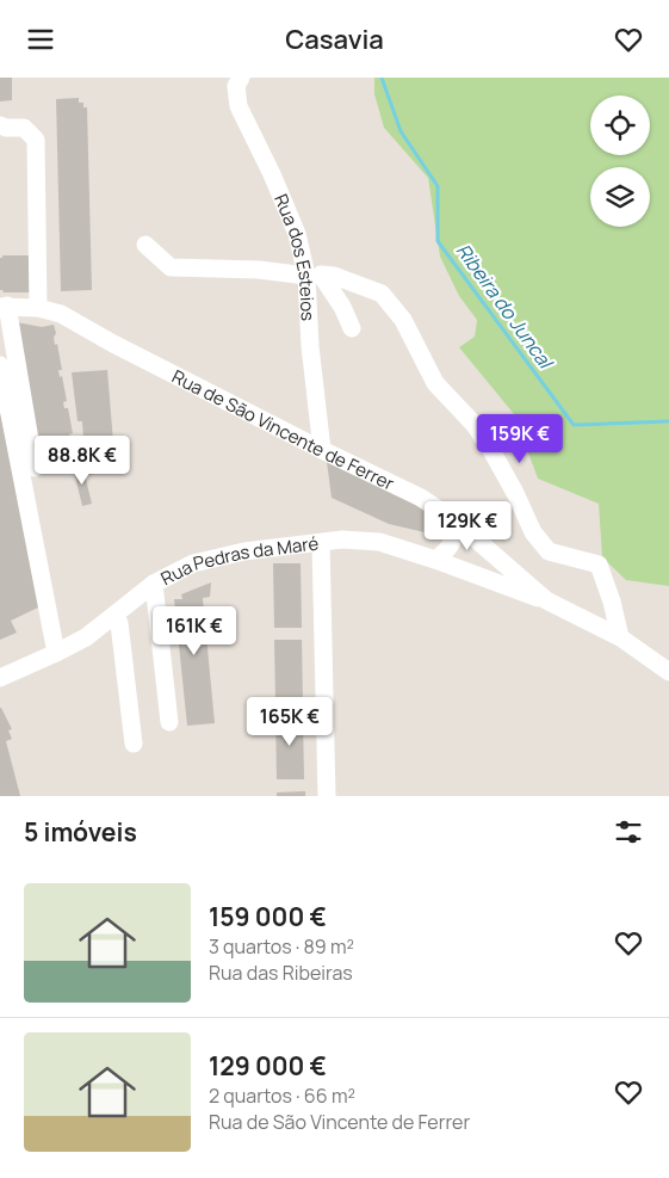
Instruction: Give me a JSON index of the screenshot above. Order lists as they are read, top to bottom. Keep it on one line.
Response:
{"streets":{"street":["Rua dos Esteios","Rua de São Vincente de Ferrer","Rua Pedras da Maré"]},"crossings":[["Rua dos Esteios","Rua de São Vincente de Ferrer"],["Rua de São Vincente de Ferrer","Rua Pedras da Maré"]],"water":["Ribeira do Juncal"],"page":{"header":"Casavia","price":["159K €","88.8K €","129K €","161K €","165K €"],"heading":"5 imóveis","list":[{"name":"159 000 €","note":"3 quartos · 89 m² · Rua das Ribeiras"},{"name":"129 000 €","note":"2 quartos · 66 m² · Rua de São Vincente de Ferrer"}]}}
